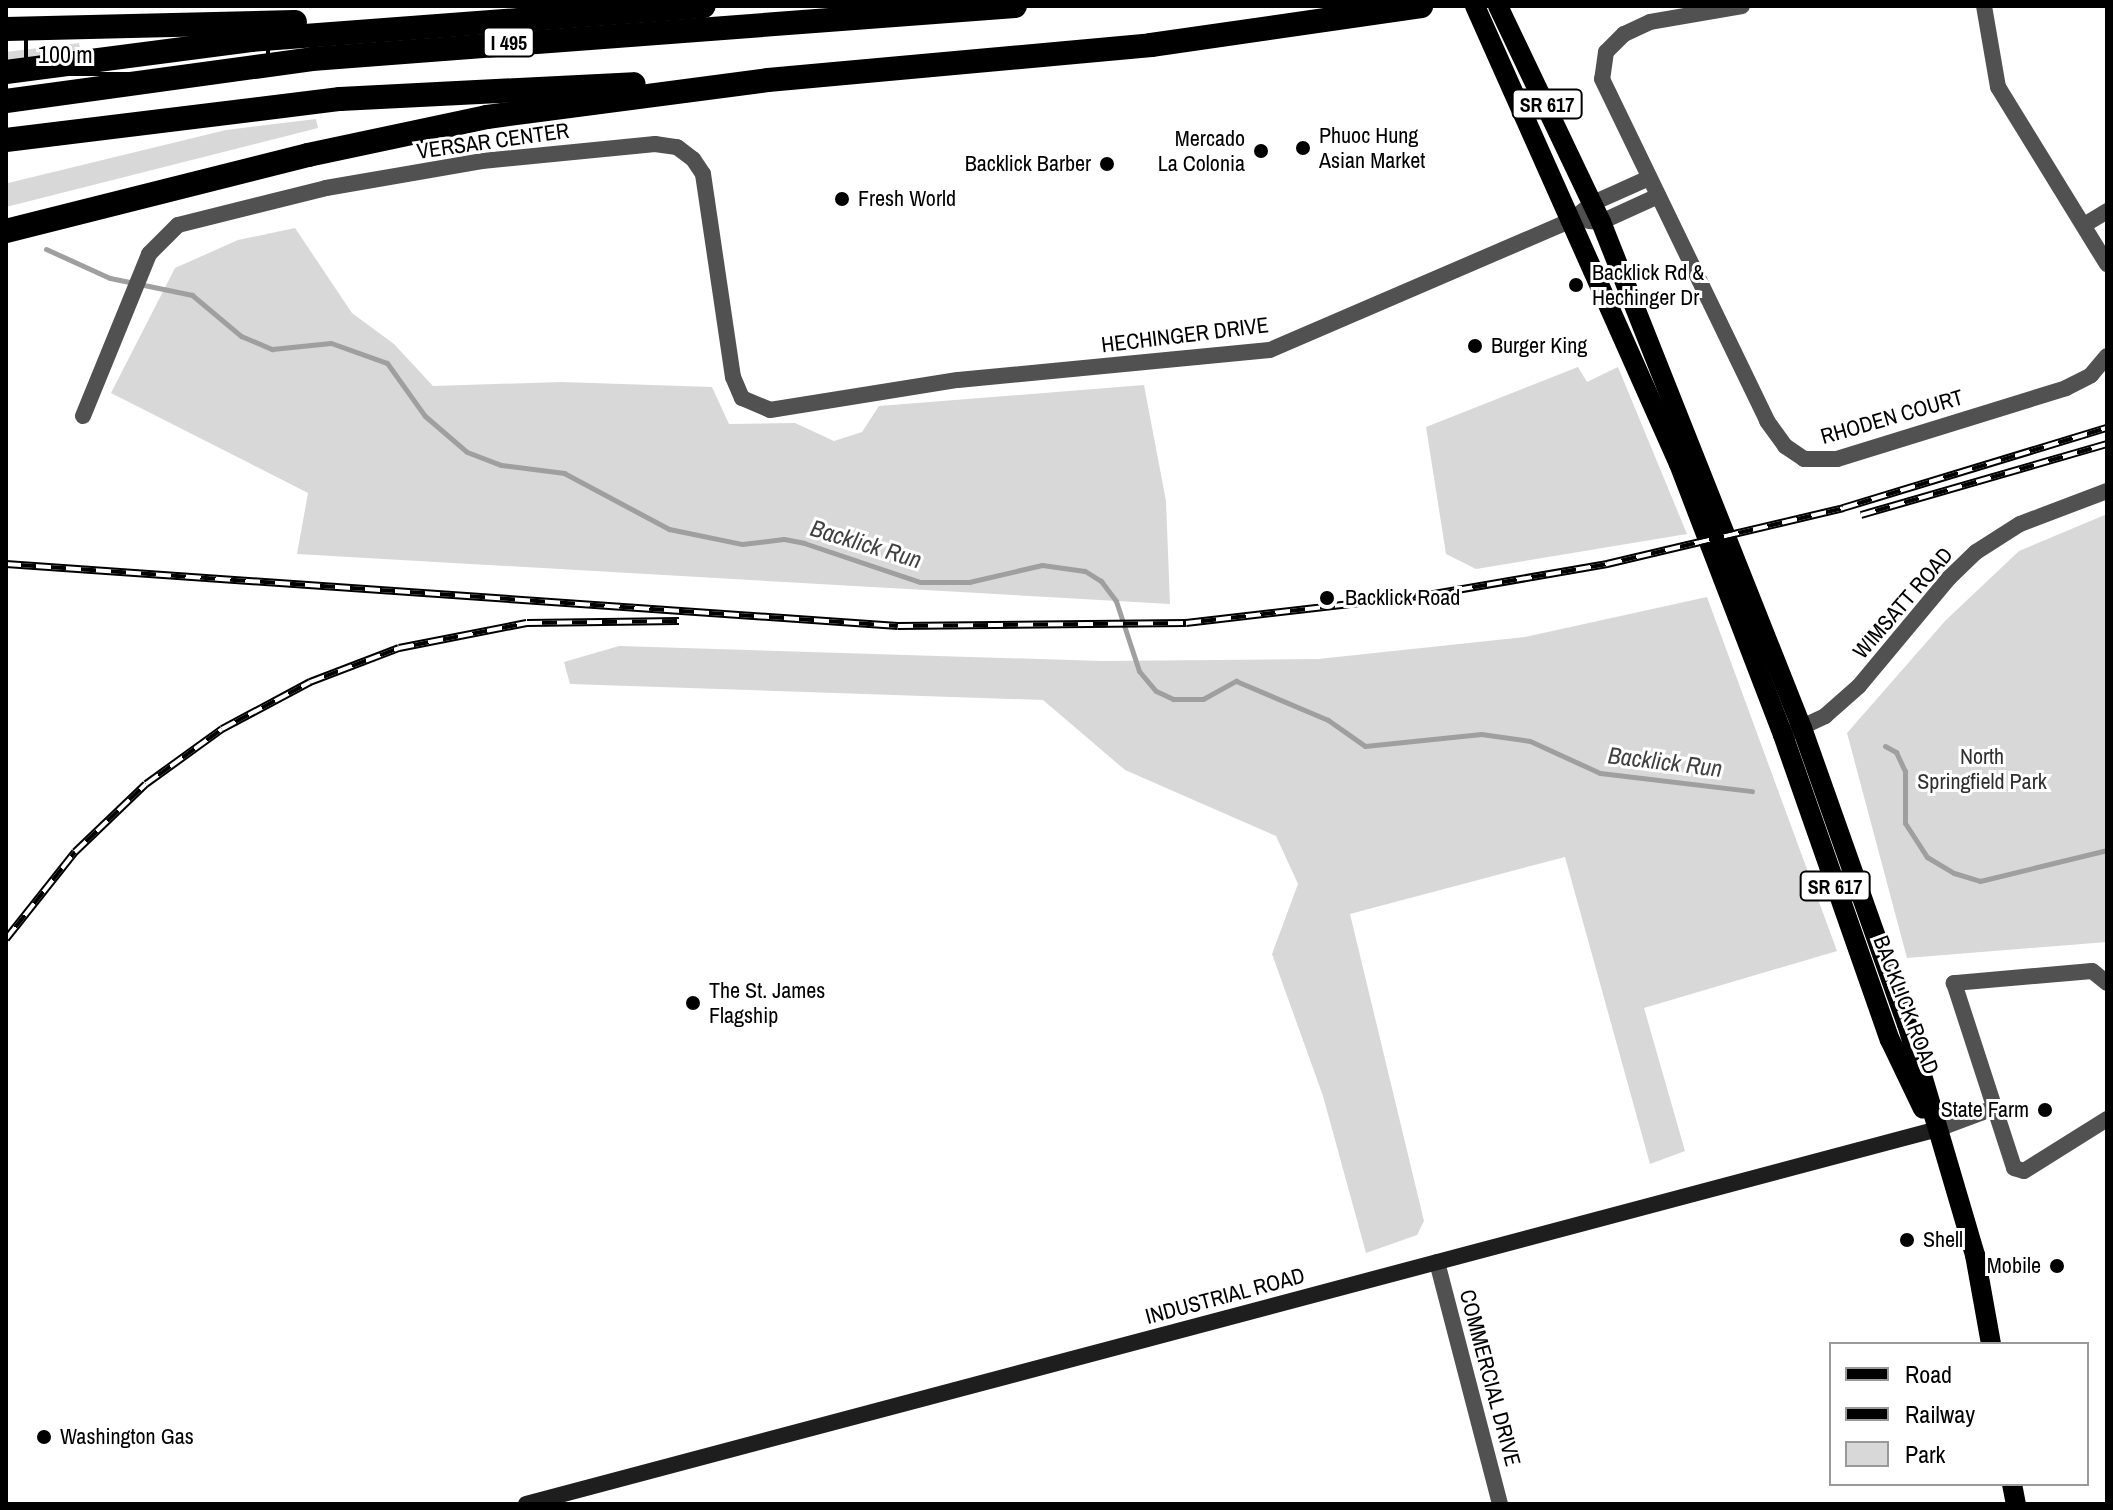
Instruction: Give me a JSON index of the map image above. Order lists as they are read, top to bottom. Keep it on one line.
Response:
{"streets":{"highway":["I 495"],"main road":["SR 617","BACKLICK ROAD"],"street":["VERSAR CENTER","HECHINGER DRIVE","RHODEN COURT","WIMSATT ROAD","INDUSTRIAL ROAD","COMMERCIAL DRIVE"]},"crossings":[["VERSAR CENTER","HECHINGER DRIVE"],["HECHINGER DRIVE","BACKLICK ROAD"],["WIMSATT ROAD","BACKLICK ROAD"],["BACKLICK ROAD","INDUSTRIAL ROAD"],["INDUSTRIAL ROAD","COMMERCIAL DRIVE"]],"water":["Backlick Run"],"parks":["North Springfield Park"],"places":["Phuoc Hung Asian Market","Mercado La Colonia","Backlick Barber","Fresh World","Backlick Rd & Hechinger Dr","Burger King","Backlick Road","The St. James Flagship","State Farm","Shell","Mobile","Washington Gas"],"legend":["Road","Railway","Park"],"scale_bar":"100 m"}
